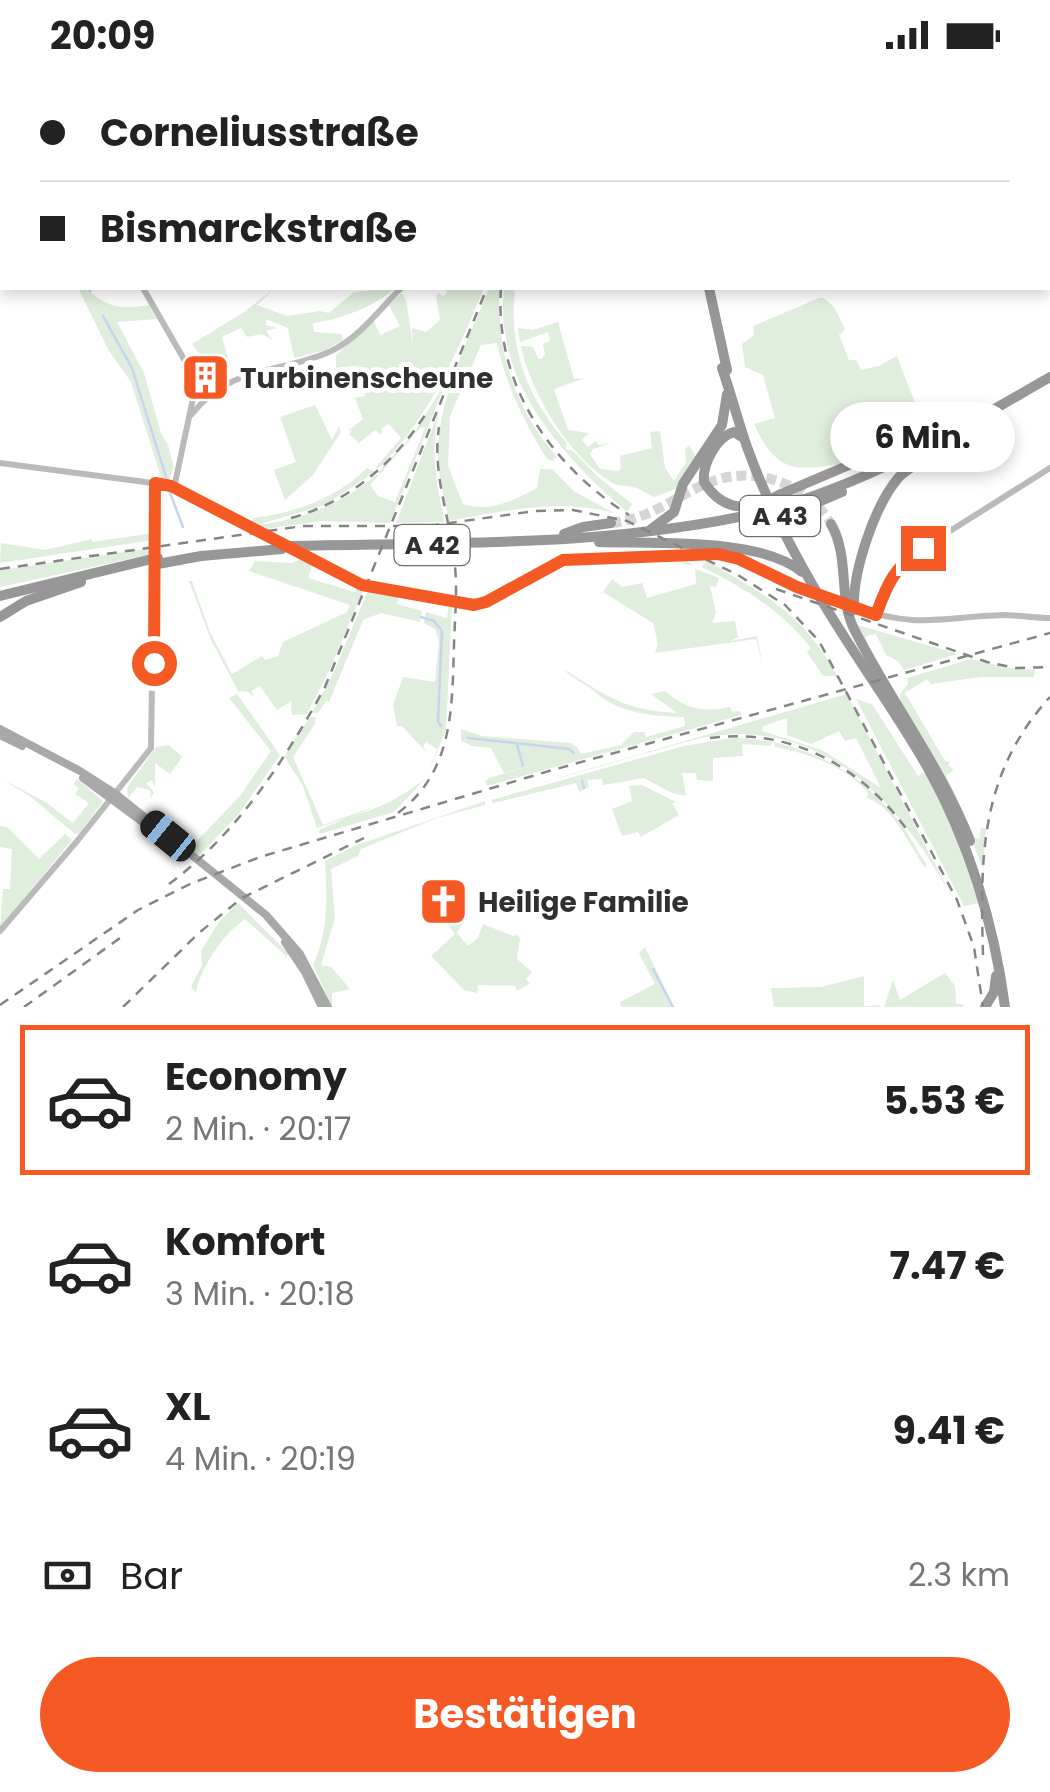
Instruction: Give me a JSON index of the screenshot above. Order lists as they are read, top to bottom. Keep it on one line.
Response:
{"streets":{"highway":["A 43","A 42"]},"places":{"building":["Turbinenscheune"],"church":["Heilige Familie"]},"page":{"status":"20:09","banner":["Corneliusstraße","Bismarckstraße"],"bubble":"6 Min.","list":[{"name":"Economy","note":"2 Min. · 20:17","value":"5.53 €"},{"name":"Komfort","note":"3 Min. · 20:18","value":"7.47 €"},{"name":"XL","note":"4 Min. · 20:19","value":"9.41 €"}],"pay":["Bar","2.3 km"],"buttons":"Bestätigen"}}
